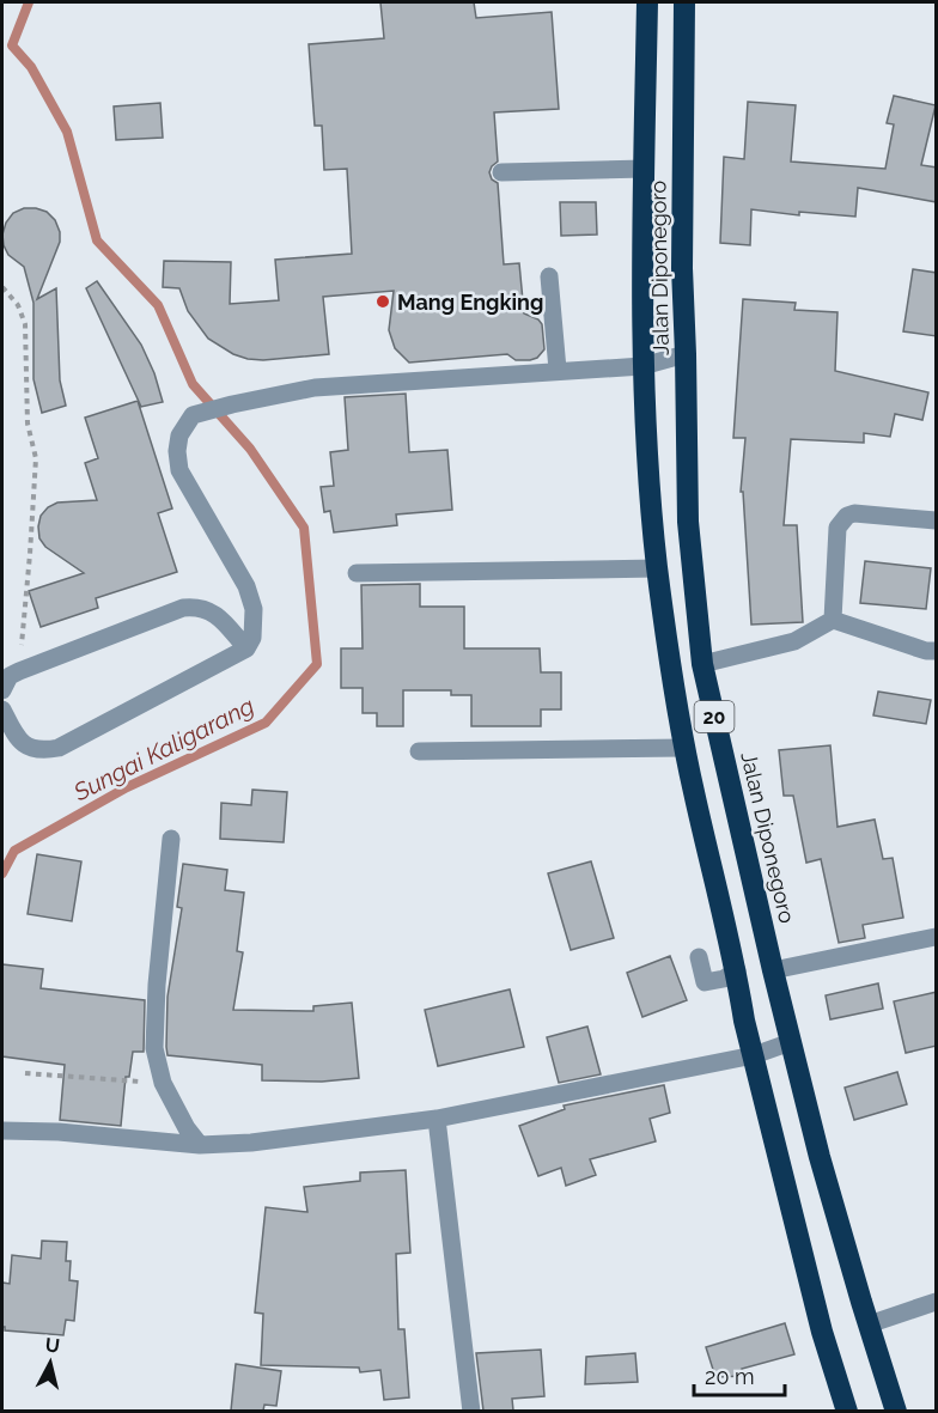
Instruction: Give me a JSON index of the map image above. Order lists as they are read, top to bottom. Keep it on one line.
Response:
{"streets":{"highway":["Jalan Diponegoro","20"]},"water":["Sungai Kaligarang"],"places":["Mang Engking"],"scale_bar":"20 m","north":"top"}
